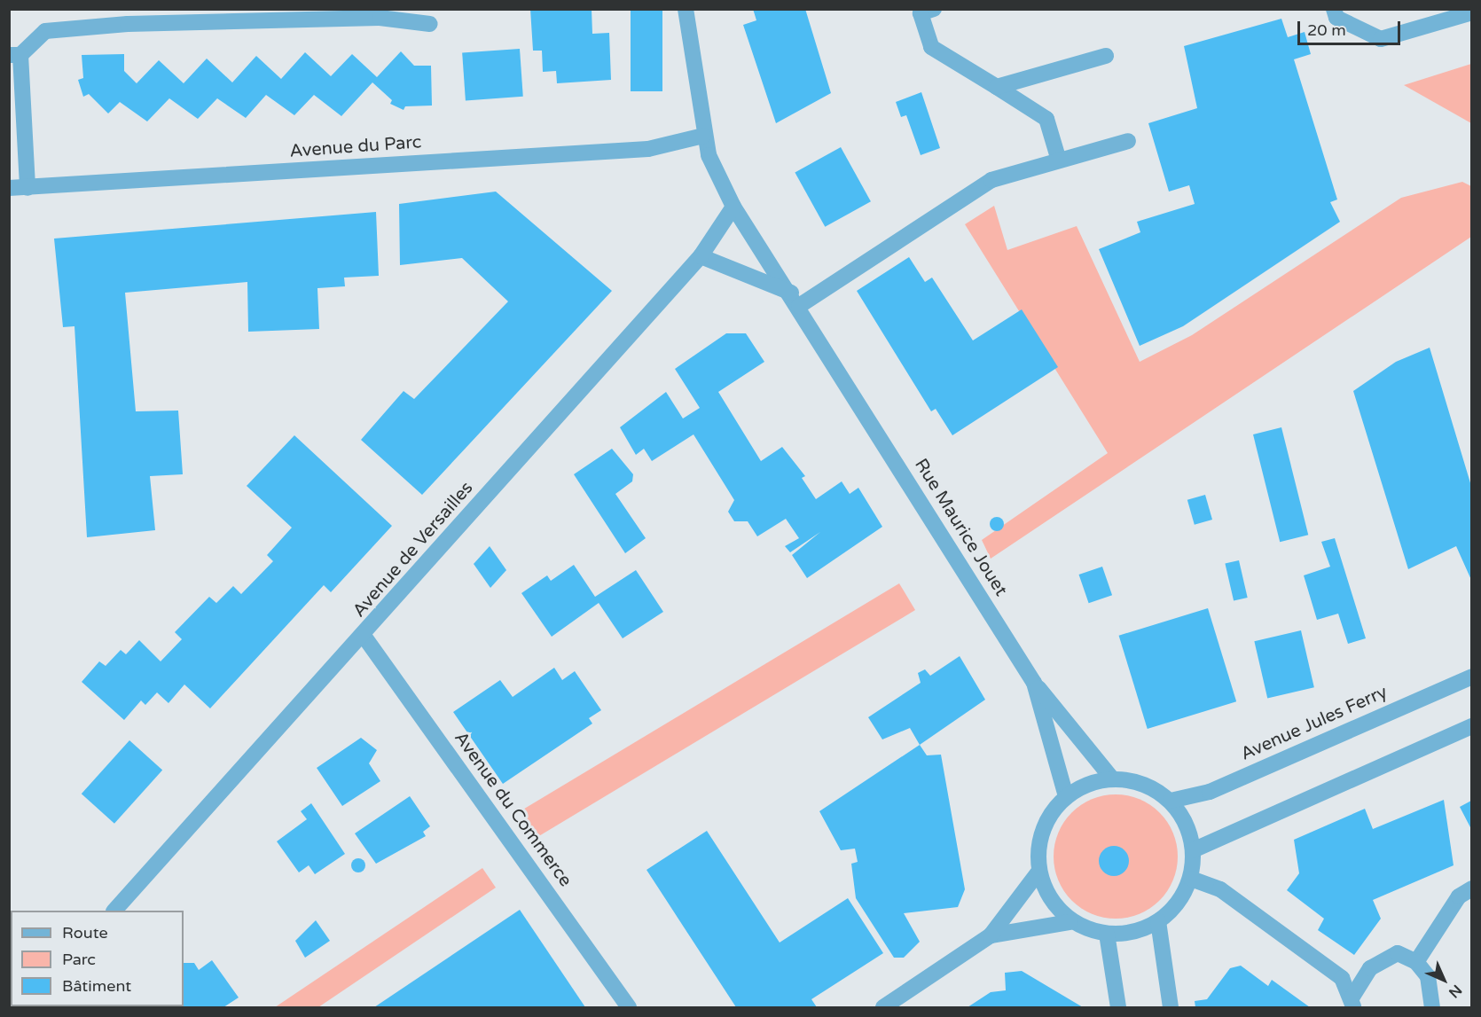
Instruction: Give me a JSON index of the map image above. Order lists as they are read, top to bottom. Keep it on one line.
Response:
{"streets":{"street":["Avenue du Parc","Rue Maurice Jouet","Avenue de Versailles","Avenue Jules Ferry","Avenue du Commerce"]},"crossings":[["Avenue du Parc","Rue Maurice Jouet"],["Rue Maurice Jouet","Avenue de Versailles"],["Rue Maurice Jouet","Avenue Jules Ferry"],["Avenue de Versailles","Avenue du Commerce"]],"legend":["Route","Parc","Bâtiment"],"scale_bar":"20 m","north":"bottom right"}
